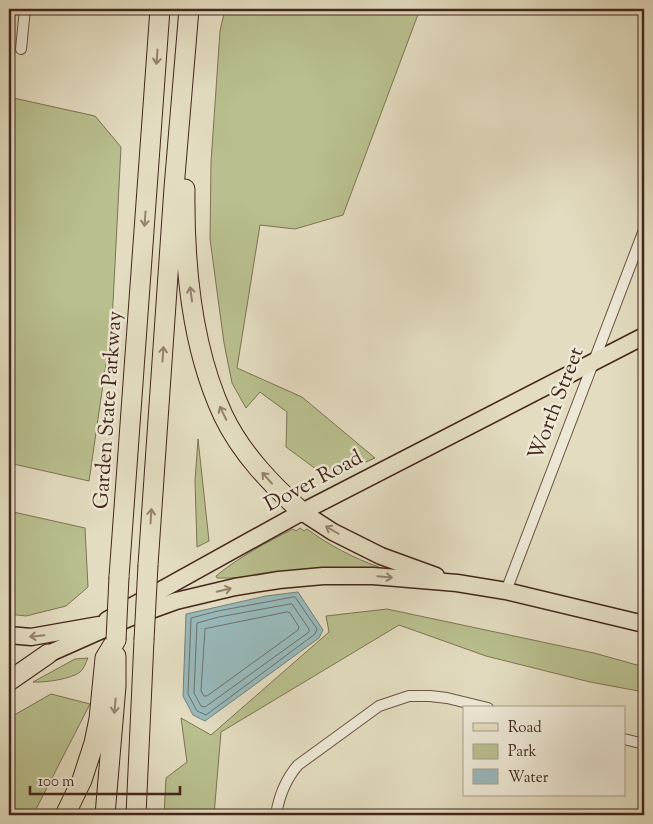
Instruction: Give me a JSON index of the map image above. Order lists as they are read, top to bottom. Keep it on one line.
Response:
{"streets":{"highway":["Garden State Parkway"],"main road":["Dover Road"],"street":["Worth Street"]},"crossings":[["Worth Street","Dover Road"]],"legend":["Road","Park","Water"],"scale_bar":"100 m"}
